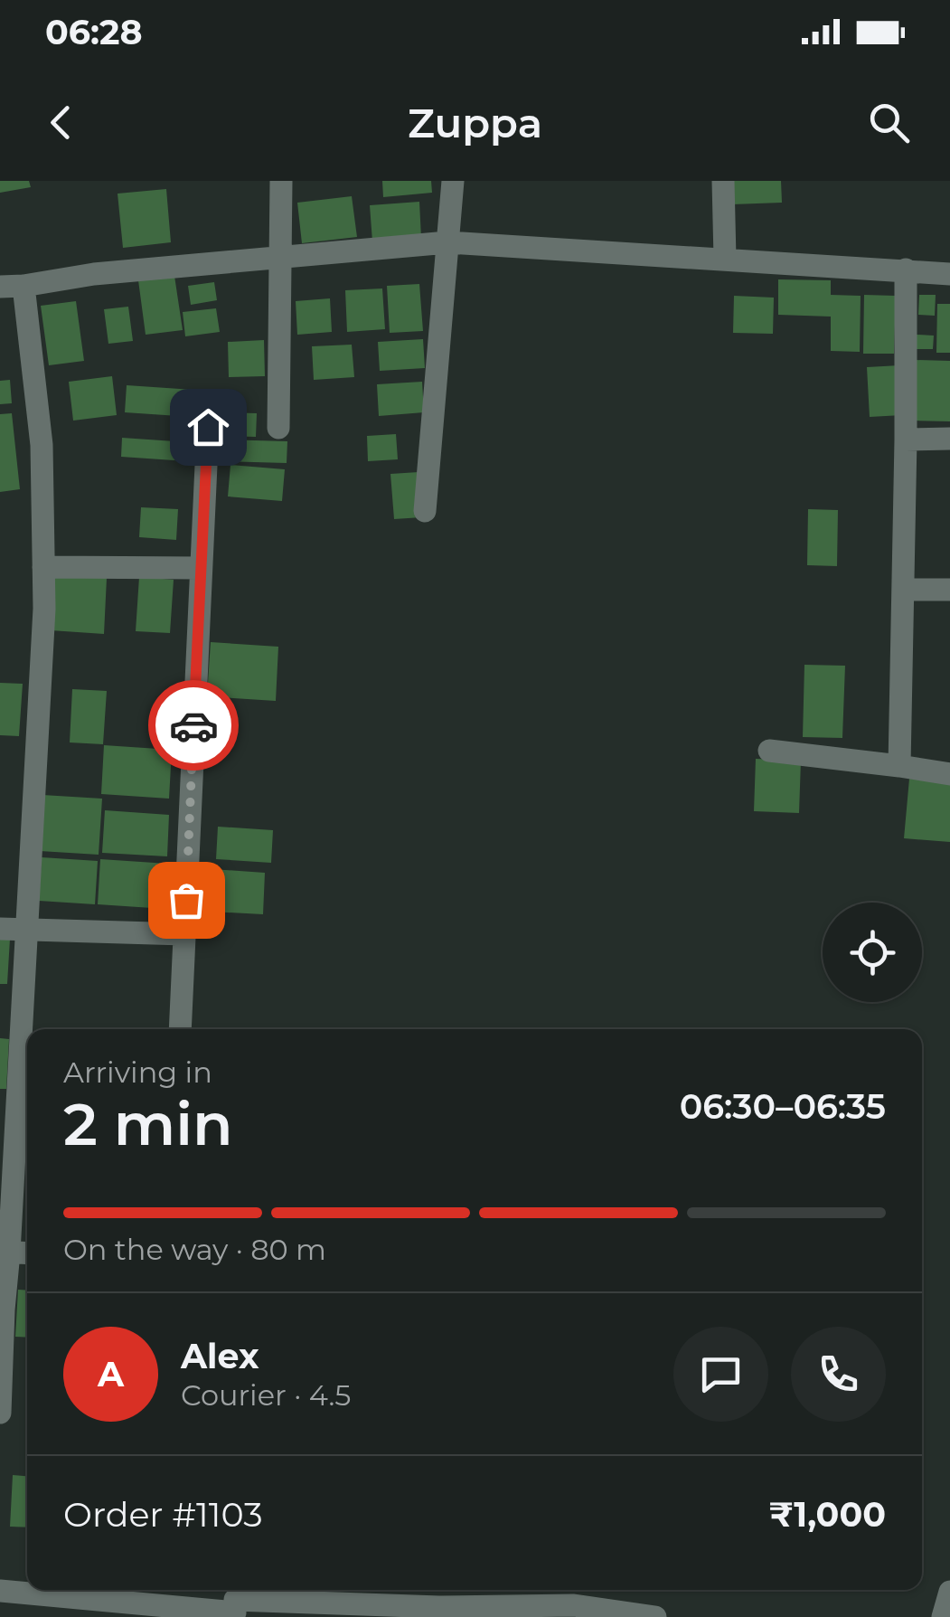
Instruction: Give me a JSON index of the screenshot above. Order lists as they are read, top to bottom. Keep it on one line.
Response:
{"page":{"status":"06:28","header":"Zuppa","heading":["2 min","Arriving in","06:30–06:35"],"panel":["Alex","Courier · 4.5","Order #1103","₹1,000"],"bar":"On the way · 80 m","round":"A"}}
